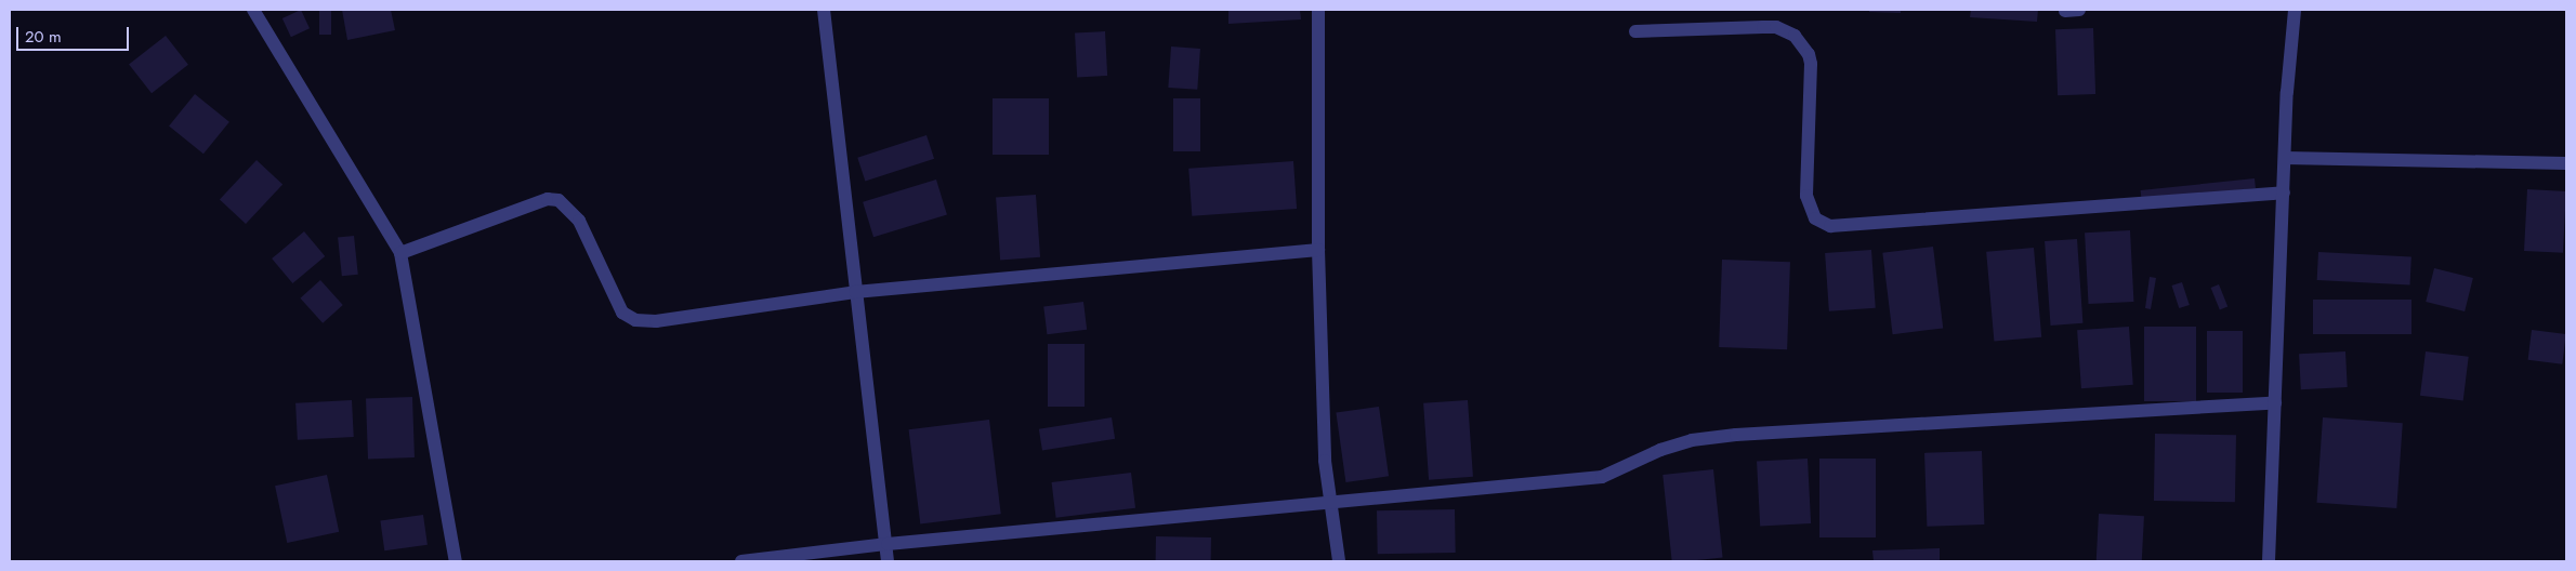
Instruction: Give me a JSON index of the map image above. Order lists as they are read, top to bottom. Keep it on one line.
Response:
{"scale_bar":"20 m"}
